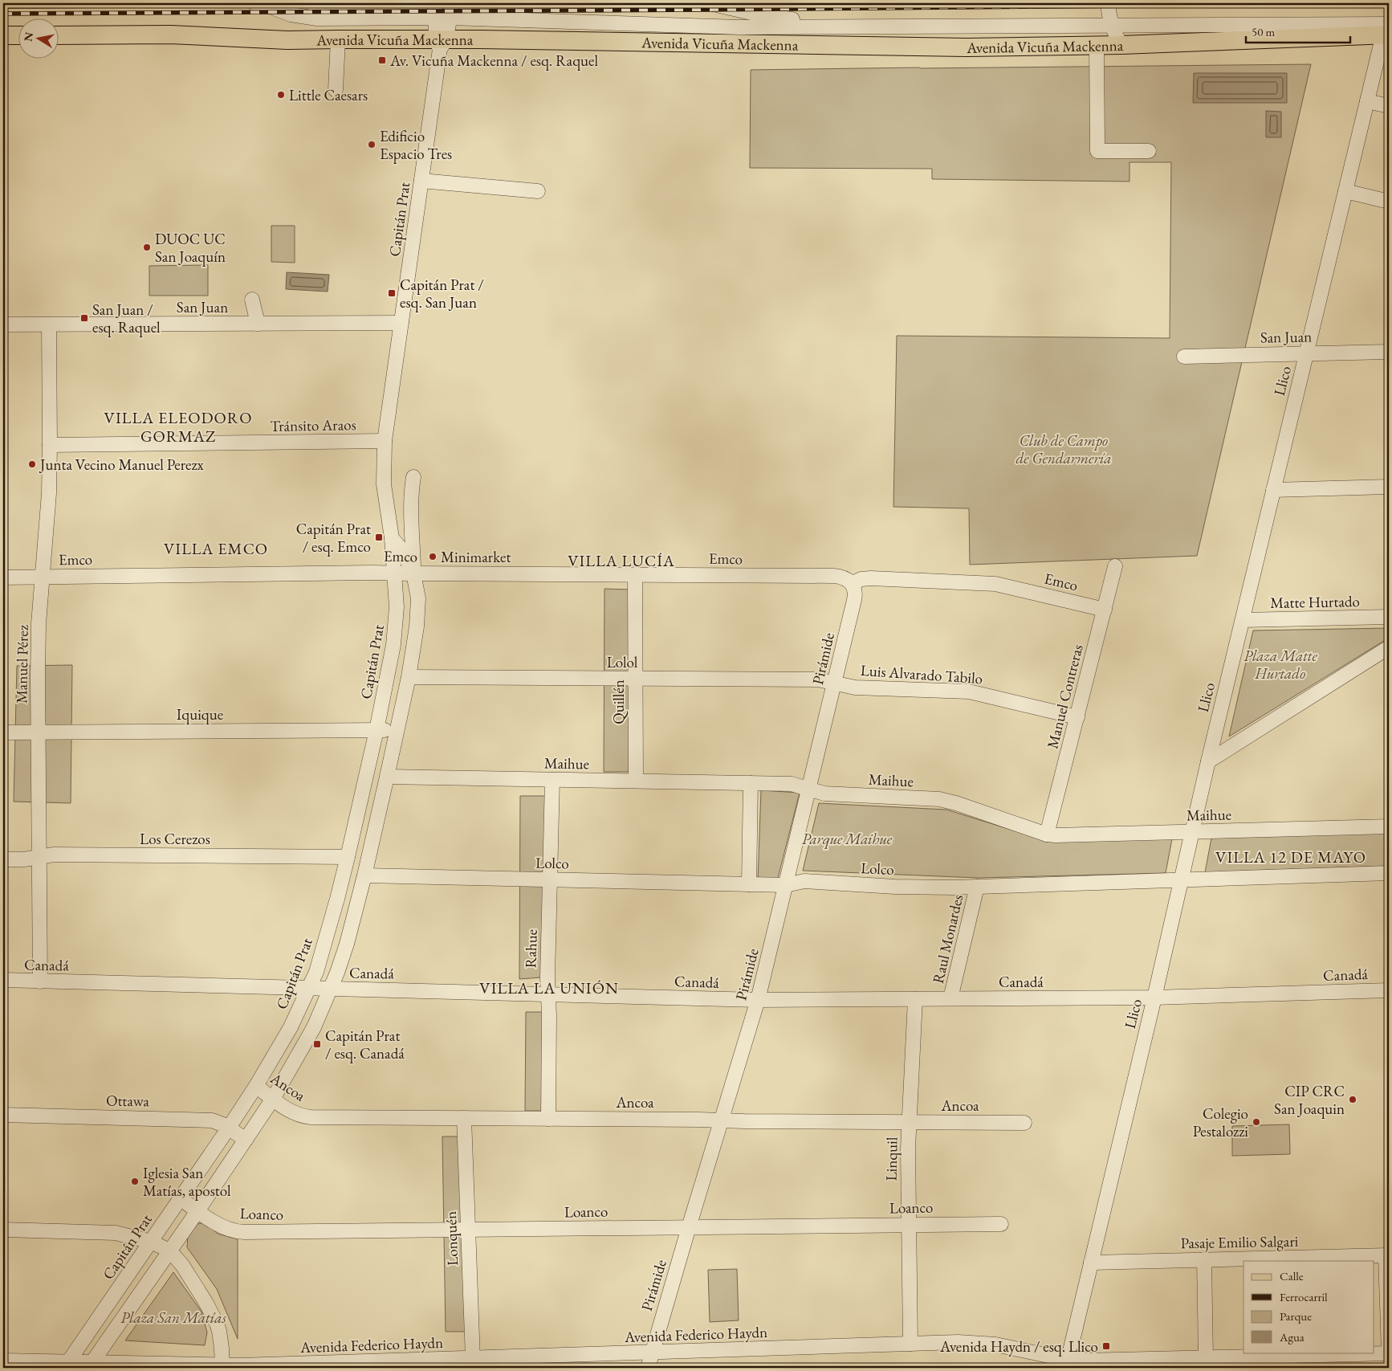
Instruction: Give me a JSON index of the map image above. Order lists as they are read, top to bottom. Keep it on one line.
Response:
{"streets":{"main road":["Avenida Vicuña Mackenna"],"street":["Capitán Prat","San Juan","Llico","Tránsito Araos","Emco","Matte Hurtado","Pirámide","Lolol","Manuel Pérez","Luis Alvarado Tabilo","Manuel Contreras","Quillén","Iquique","Maihue","Los Cerezos","Lolco","Raul Monardes","Rahue","Canadá","Ancoa","Ottawa","Linquil","Loanco","Lonquén","Pasaje Emilio Salgari","Avenida Federico Haydn"]},"crossings":[["Avenida Vicuña Mackenna","Capitán Prat"],["Avenida Vicuña Mackenna","Llico"],["Capitán Prat","San Juan"],["Capitán Prat","Tránsito Araos"],["Capitán Prat","Emco"],["Capitán Prat","Lolol"],["Capitán Prat","Iquique"],["Capitán Prat","Maihue"],["Capitán Prat","Los Cerezos"],["Capitán Prat","Lolco"],["Capitán Prat","Canadá"],["Capitán Prat","Ancoa"],["Capitán Prat","Ottawa"],["Capitán Prat","Loanco"],["Capitán Prat","Avenida Federico Haydn"],["San Juan","Llico"],["San Juan","Manuel Pérez"],["Llico","Matte Hurtado"],["Llico","Maihue"],["Llico","Lolco"],["Llico","Canadá"],["Llico","Pasaje Emilio Salgari"],["Llico","Avenida Federico Haydn"],["Tránsito Araos","Manuel Pérez"],["Emco","Pirámide"],["Emco","Manuel Pérez"],["Emco","Manuel Contreras"],["Emco","Quillén"],["Pirámide","Lolol"],["Pirámide","Luis Alvarado Tabilo"],["Pirámide","Maihue"],["Pirámide","Lolco"],["Pirámide","Canadá"],["Pirámide","Ancoa"],["Pirámide","Loanco"],["Pirámide","Avenida Federico Haydn"],["Lolol","Luis Alvarado Tabilo"],["Lolol","Quillén"],["Manuel Pérez","Iquique"],["Manuel Pérez","Los Cerezos"],["Manuel Pérez","Canadá"],["Luis Alvarado Tabilo","Manuel Contreras"],["Manuel Contreras","Maihue"],["Quillén","Maihue"],["Maihue","Rahue"],["Lolco","Raul Monardes"],["Lolco","Rahue"],["Raul Monardes","Canadá"],["Rahue","Canadá"],["Rahue","Ancoa"],["Canadá","Linquil"],["Ancoa","Linquil"],["Ancoa","Lonquén"],["Linquil","Loanco"],["Linquil","Avenida Federico Haydn"],["Loanco","Lonquén"],["Lonquén","Avenida Federico Haydn"]],"districts":["VILLA ELEODORO GORMAZ","VILLA EMCO","VILLA LUCÍA","VILLA 12 DE MAYO","VILLA LA UNIÓN"],"parks":["Club de Campo de Gendarmería","Plaza Matte Hurtado","Parque Maihue","Plaza San Matías"],"places":{"transit":["Av. Vicuña Mackenna / esq. Raquel","Capitán Prat / esq. San Juan","San Juan / esq. Raquel","Capitán Prat / esq. Emco","Capitán Prat / esq. Canadá","Avenida Haydn / esq. Llico"],"other":["Little Caesars","Edificio Espacio Tres","DUOC UC San Joaquín","Junta Vecino Manuel Perezx","Minimarket","CIP CRC San Joaquin","Colegio Pestalozzi","Iglesia San Matías, apostol"]},"legend":["Calle","Ferrocarril","Parque","Agua"],"scale_bar":"50 m","north":"left"}
